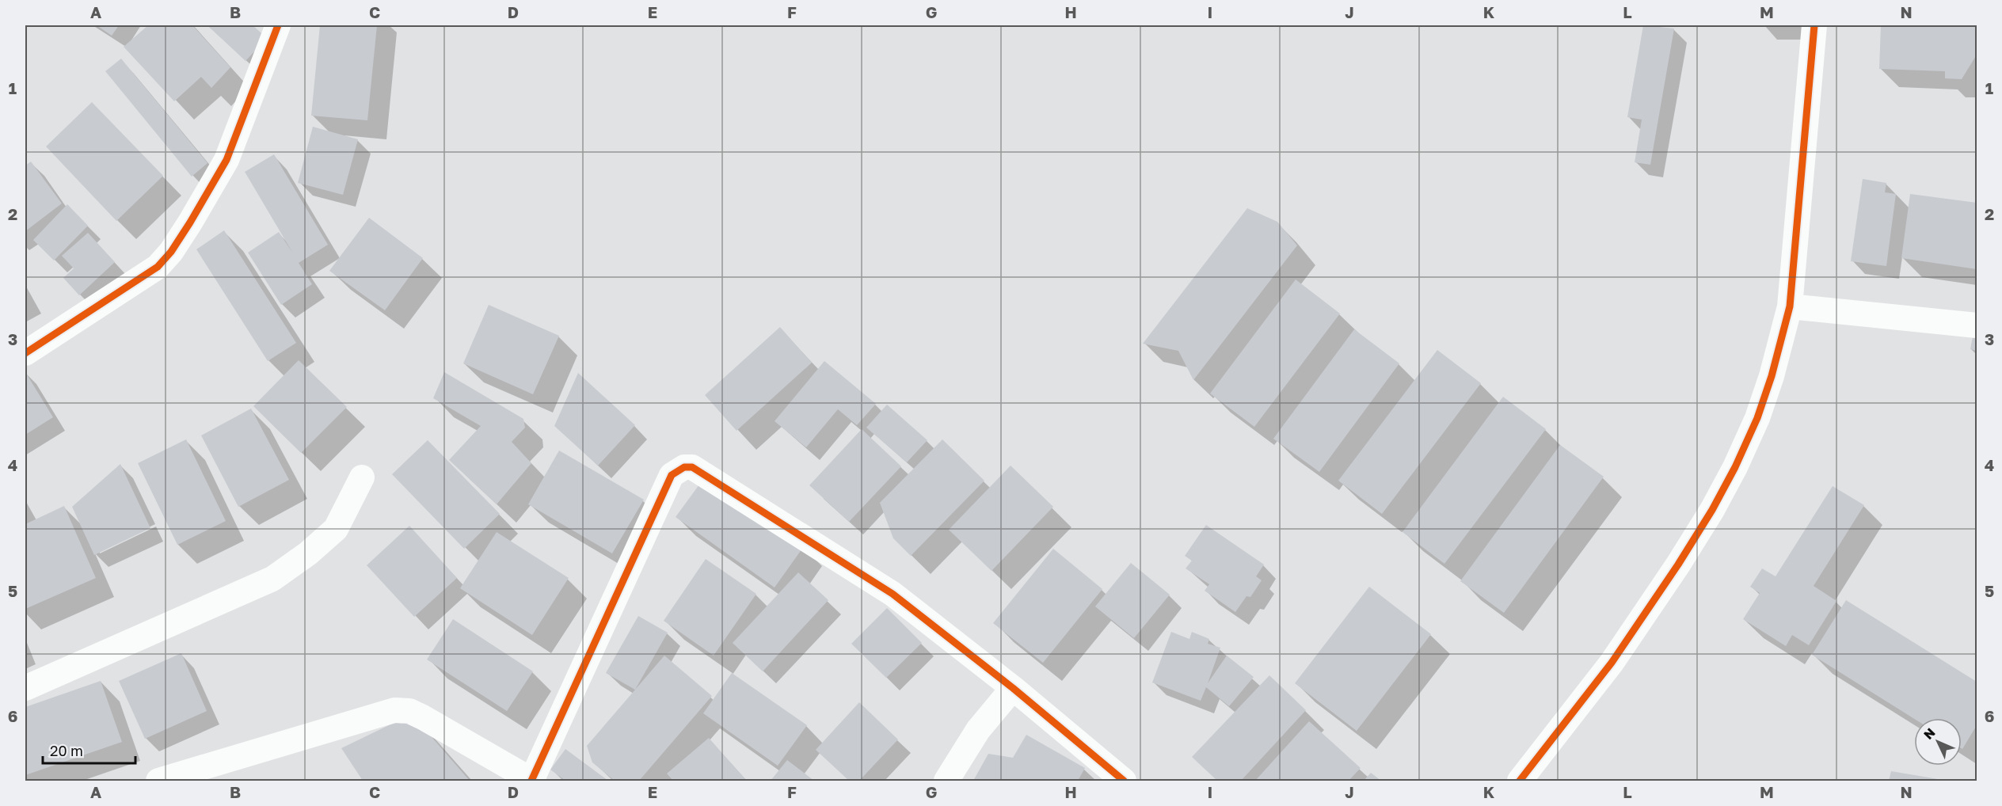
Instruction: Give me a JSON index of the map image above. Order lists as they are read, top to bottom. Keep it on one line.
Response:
{"scale_bar":"20 m","north":"top left","grid":{"columns":["A","B","C","D","E","F","G","H","I","J","K","L","M","N"],"rows":["1","2","3","4","5","6"]}}
